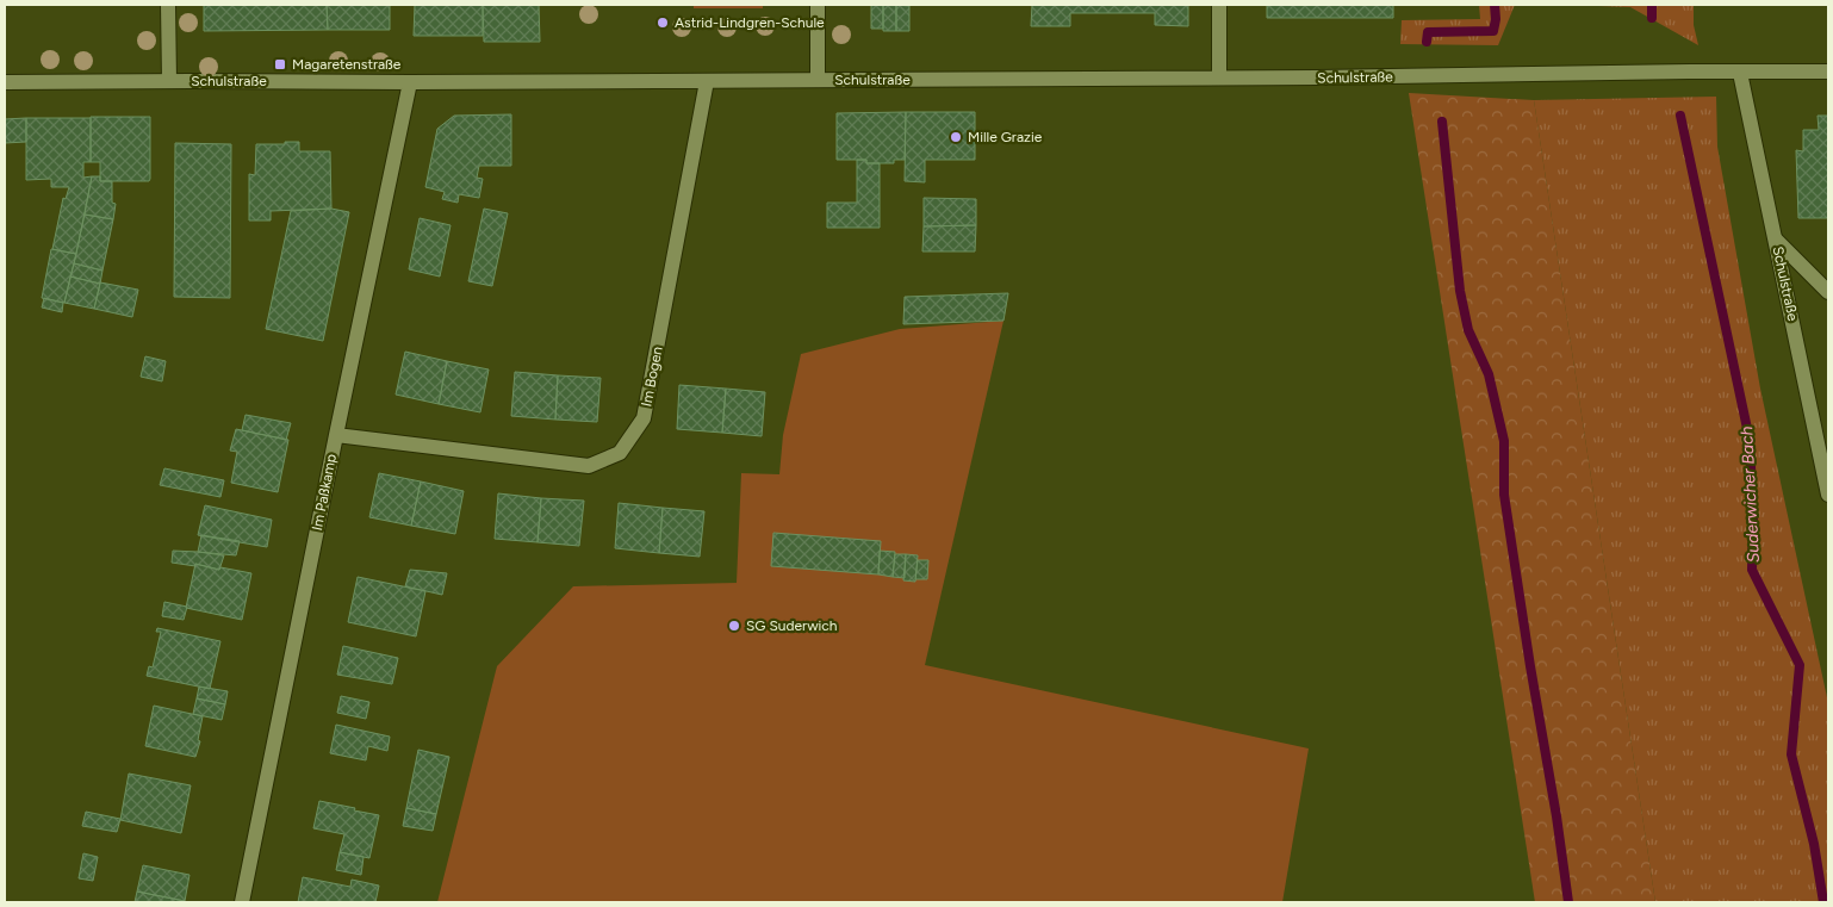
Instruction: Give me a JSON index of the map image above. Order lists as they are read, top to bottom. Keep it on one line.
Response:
{"streets":{"street":["Schulstraße","Im Bogen","Im Paßkamp"]},"crossings":[["Schulstraße","Im Bogen"],["Schulstraße","Im Paßkamp"],["Im Bogen","Im Paßkamp"]],"water":["Suderwicher Bach"],"places":{"other":["Astrid-Lindgren-Schule","Mille Grazie","SG Suderwich"],"transit":["Magaretenstraße"]}}
